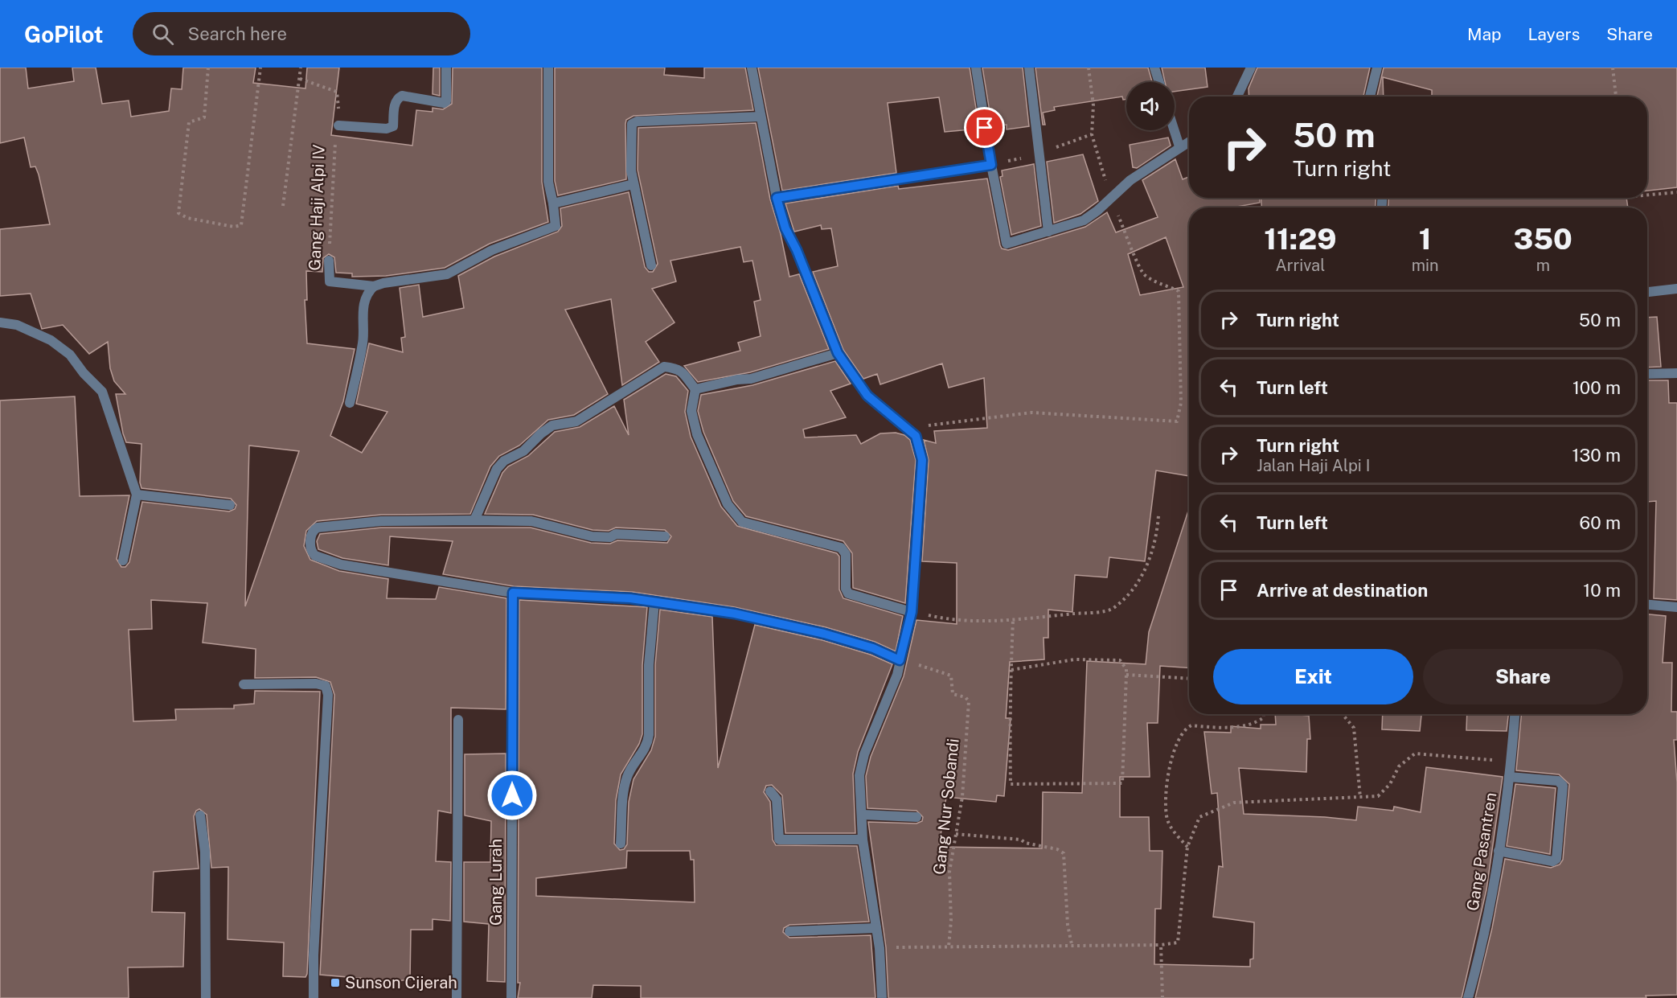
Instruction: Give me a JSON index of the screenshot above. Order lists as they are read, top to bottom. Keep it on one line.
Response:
{"streets":{"street":["Gang Haji Alpi IV","Gang Pasantren","Gang Lurah"],"path":["Gang Nur Sobandi"]},"places":{"transit":["Sunson Cijerah"]},"page":{"header":"GoPilot","search":"Search here","nav":["Map","Layers","Share"],"turn":["50 m","Turn right"],"eta":["11:29","Arrival","1","min","350","m"],"list":[{"name":"Turn right","value":"50 m"},{"name":"Turn left","value":"100 m"},{"name":"Turn right","note":"Jalan Haji Alpi I","value":"130 m"},{"name":"Turn left","value":"60 m"},{"name":"Arrive at destination","value":"10 m"}],"buttons":["Exit","Share"]}}
